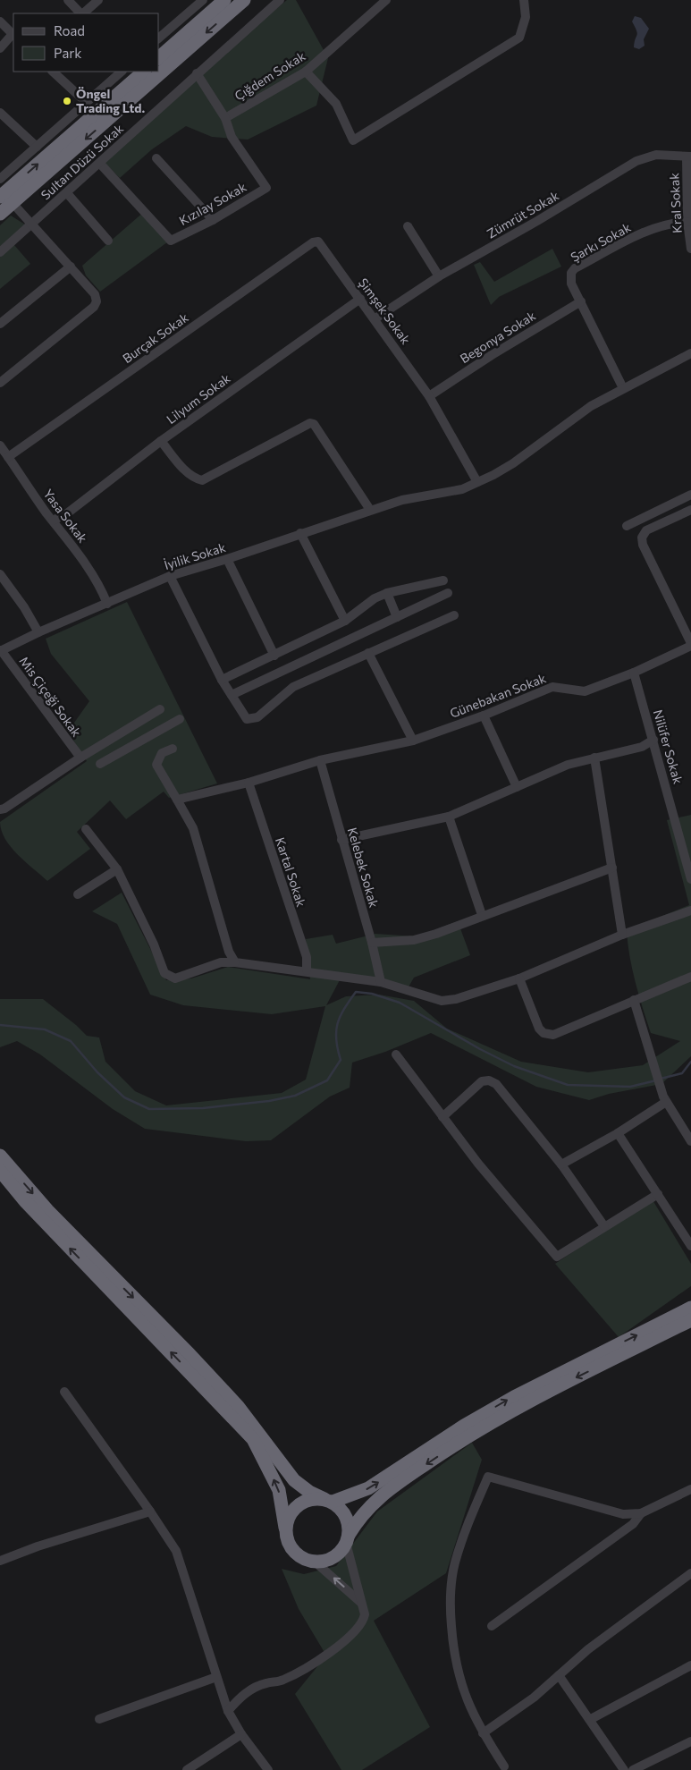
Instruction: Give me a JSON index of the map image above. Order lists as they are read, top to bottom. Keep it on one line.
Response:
{"streets":{"street":["Çığdem Sokak","Sultan Düzü Sokak","Kral Sokak","Kızılay Sokak","Zümrüt Sokak","Şarkı Sokak","Şimşek Sokak","Begonya Sokak","Burçak Sokak","Lilyum Sokak","Yasa Sokak","İyilik Sokak","Günebakan Sokak","Mis Çiçeği Sokak","Nilüfer Sokak","Kelebek Sokak","Kartal Sokak"]},"crossings":[["Çığdem Sokak","Kızılay Sokak"],["Sultan Düzü Sokak","Kızılay Sokak"],["Kral Sokak","Zümrüt Sokak"],["Kral Sokak","Şarkı Sokak"],["Zümrüt Sokak","Şimşek Sokak"],["Şarkı Sokak","Begonya Sokak"],["Şarkı Sokak","İyilik Sokak"],["Şimşek Sokak","Begonya Sokak"],["Şimşek Sokak","Burçak Sokak"],["Şimşek Sokak","Lilyum Sokak"],["Şimşek Sokak","İyilik Sokak"],["Burçak Sokak","Yasa Sokak"],["Lilyum Sokak","Yasa Sokak"],["Yasa Sokak","İyilik Sokak"],["İyilik Sokak","Mis Çiçeği Sokak"],["Günebakan Sokak","Nilüfer Sokak"],["Günebakan Sokak","Kelebek Sokak"],["Günebakan Sokak","Kartal Sokak"]],"places":["Öngel Trading Ltd."],"legend":["Road","Park"]}
